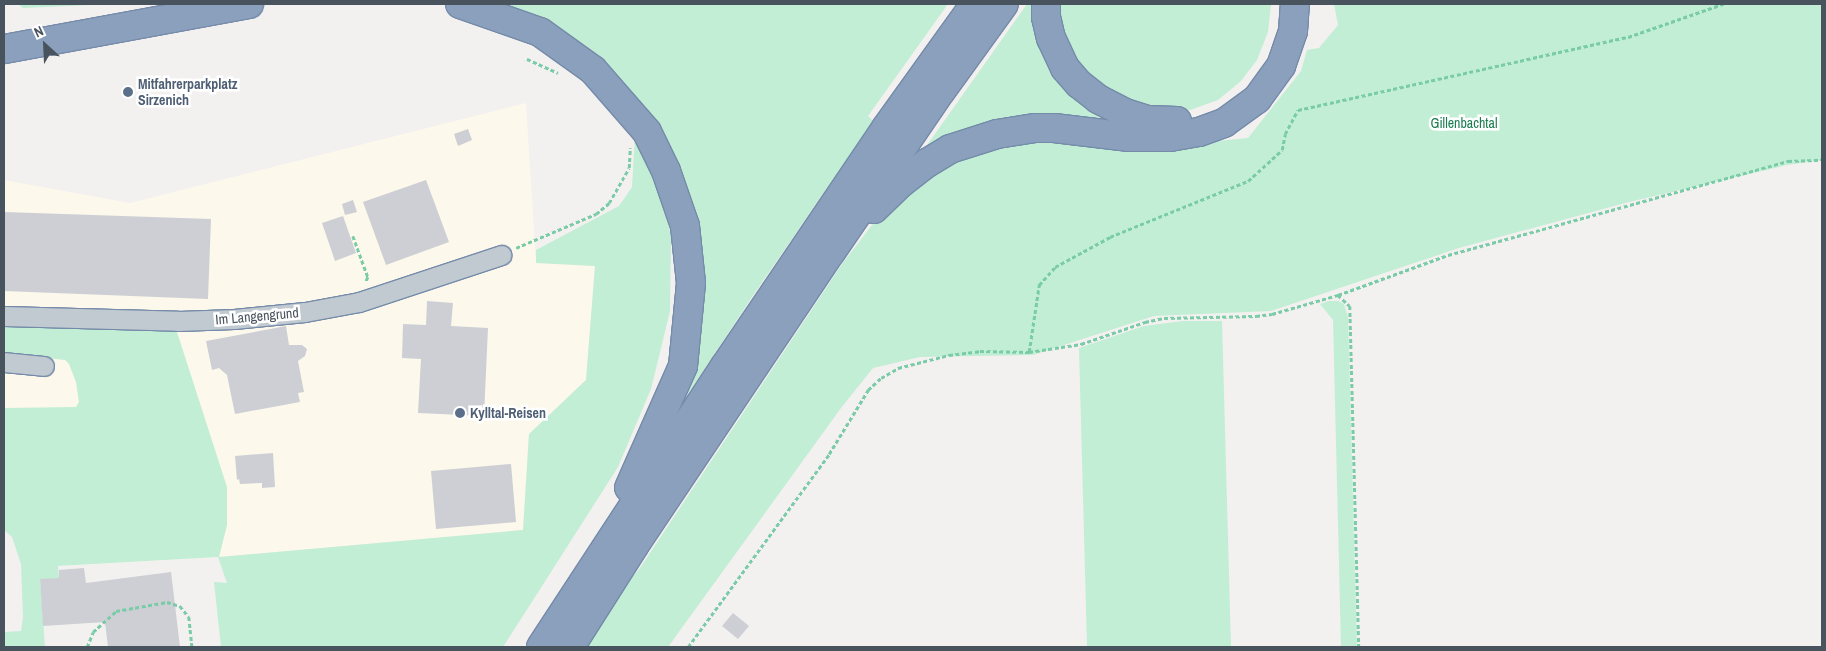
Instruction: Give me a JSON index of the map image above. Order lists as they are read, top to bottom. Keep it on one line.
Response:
{"streets":{"street":["Im Langengrund"]},"parks":["Gillenbachtal"],"places":["Mitfahrerparkplatz Sirzenich","Kylltal-Reisen"],"north":"top left"}
